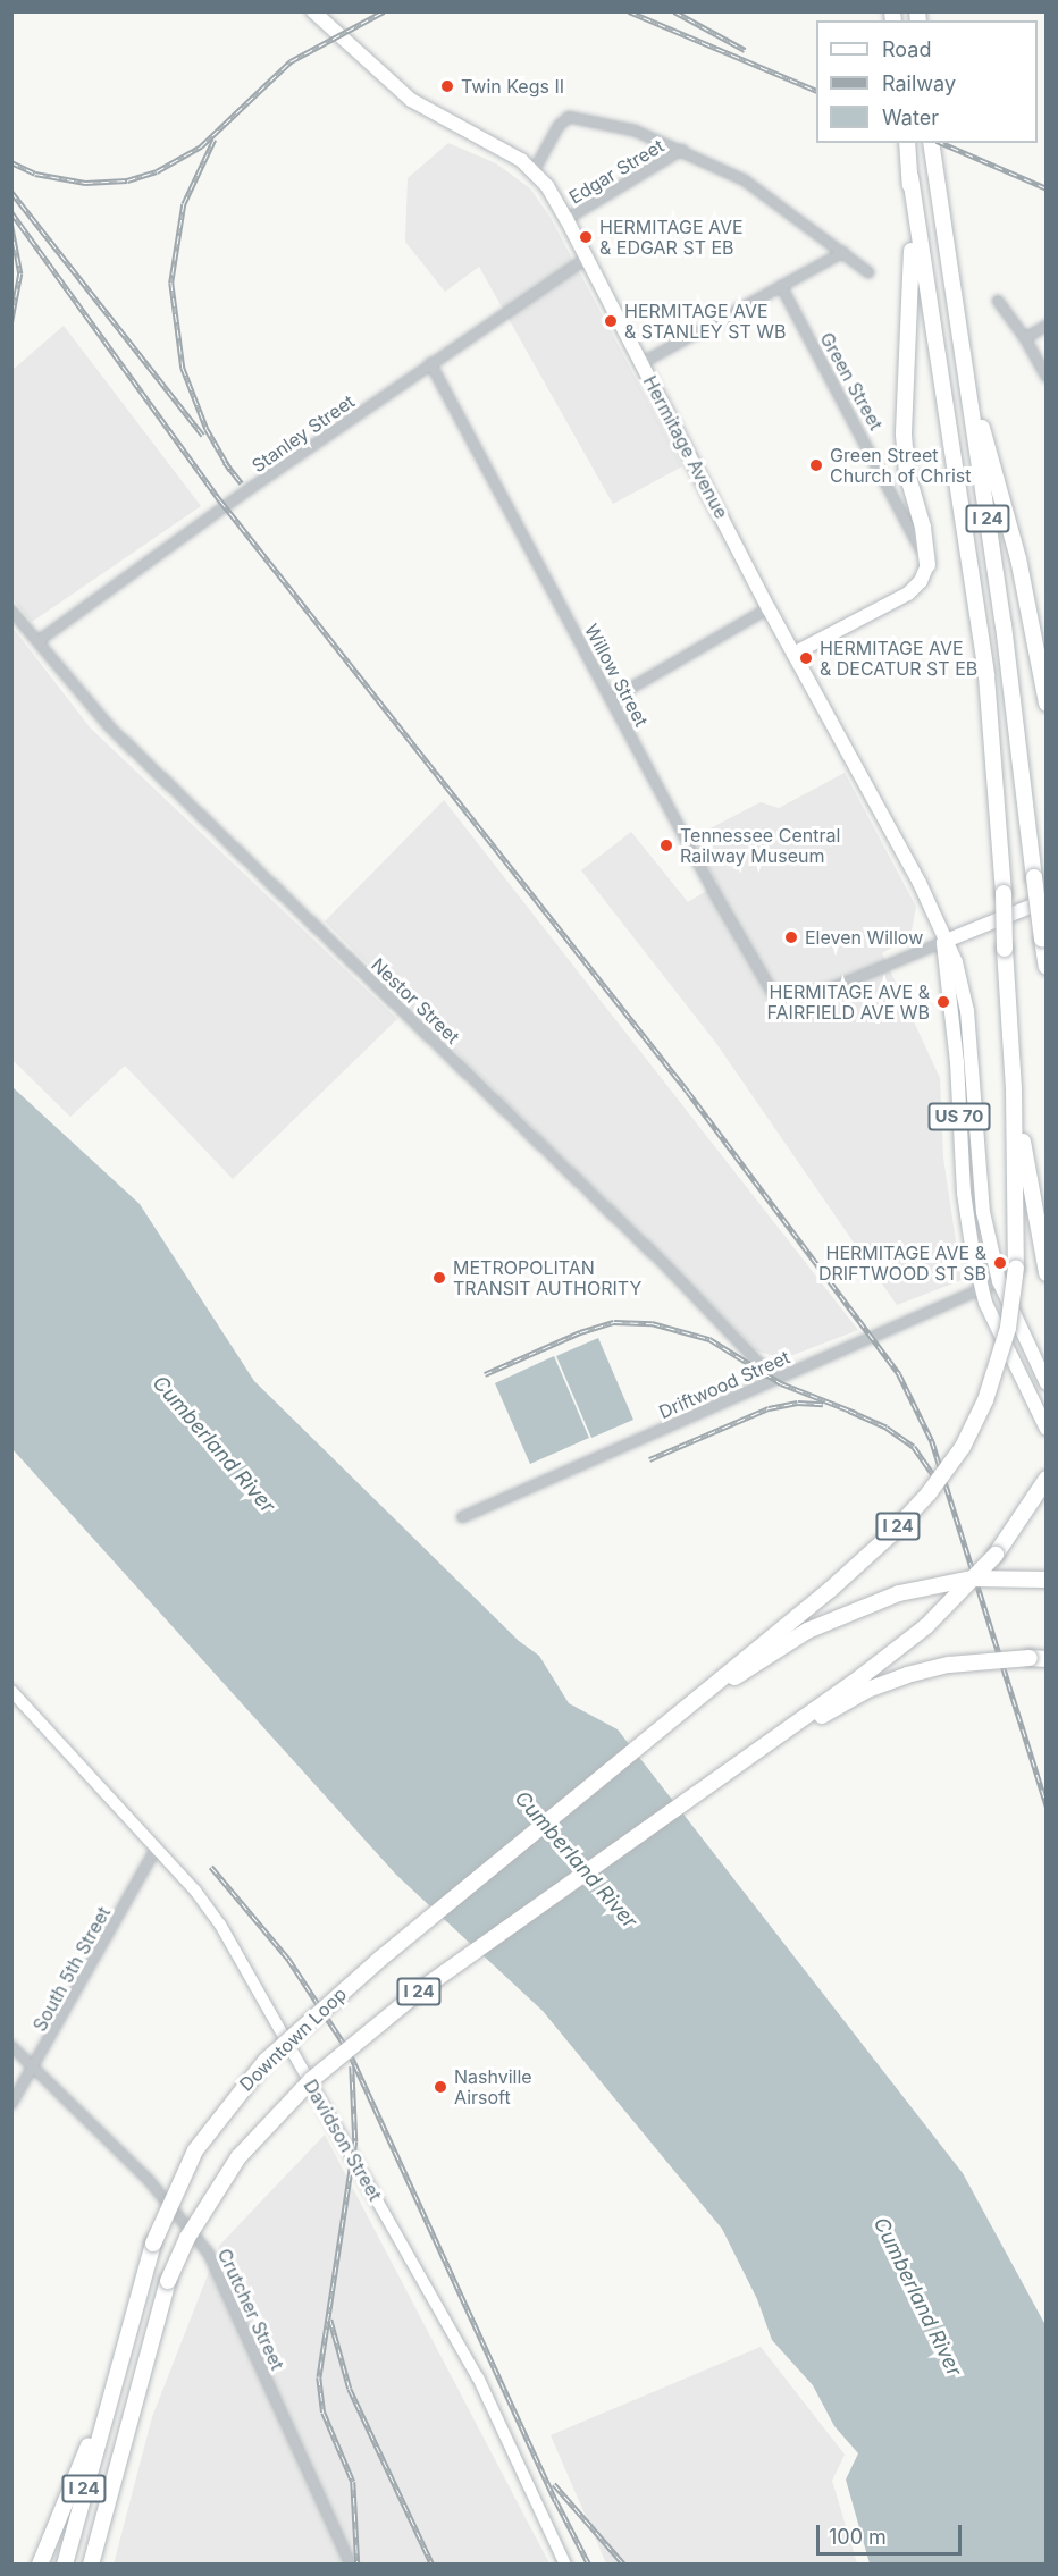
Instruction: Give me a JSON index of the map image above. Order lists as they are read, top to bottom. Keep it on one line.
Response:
{"streets":{"highway":["I 24","Downtown Loop"],"main road":["Hermitage Avenue","US 70"],"street":["Edgar Street","Green Street","Stanley Street","Willow Street","Nestor Street","Driftwood Street","South 5th Street","Davidson Street","Crutcher Street"]},"crossings":[["Edgar Street","Hermitage Avenue"],["Stanley Street","Hermitage Avenue"],["Stanley Street","Willow Street"],["Stanley Street","Nestor Street"],["Hermitage Avenue","Willow Street"],["Hermitage Avenue","Driftwood Street"],["I 24","Downtown Loop"],["Nestor Street","Driftwood Street"],["South 5th Street","Davidson Street"],["South 5th Street","Crutcher Street"]],"water":["Cumberland River"],"places":["Twin Kegs II","HERMITAGE AVE & EDGAR ST EB","HERMITAGE AVE & STANLEY ST WB","Green Street Church of Christ","HERMITAGE AVE & DECATUR ST EB","Tennessee Central Railway Museum","Eleven Willow","HERMITAGE AVE & FAIRFIELD AVE WB","HERMITAGE AVE & DRIFTWOOD ST SB","METROPOLITAN TRANSIT AUTHORITY","Nashville Airsoft"],"legend":["Road","Railway","Water"],"scale_bar":"100 m"}
